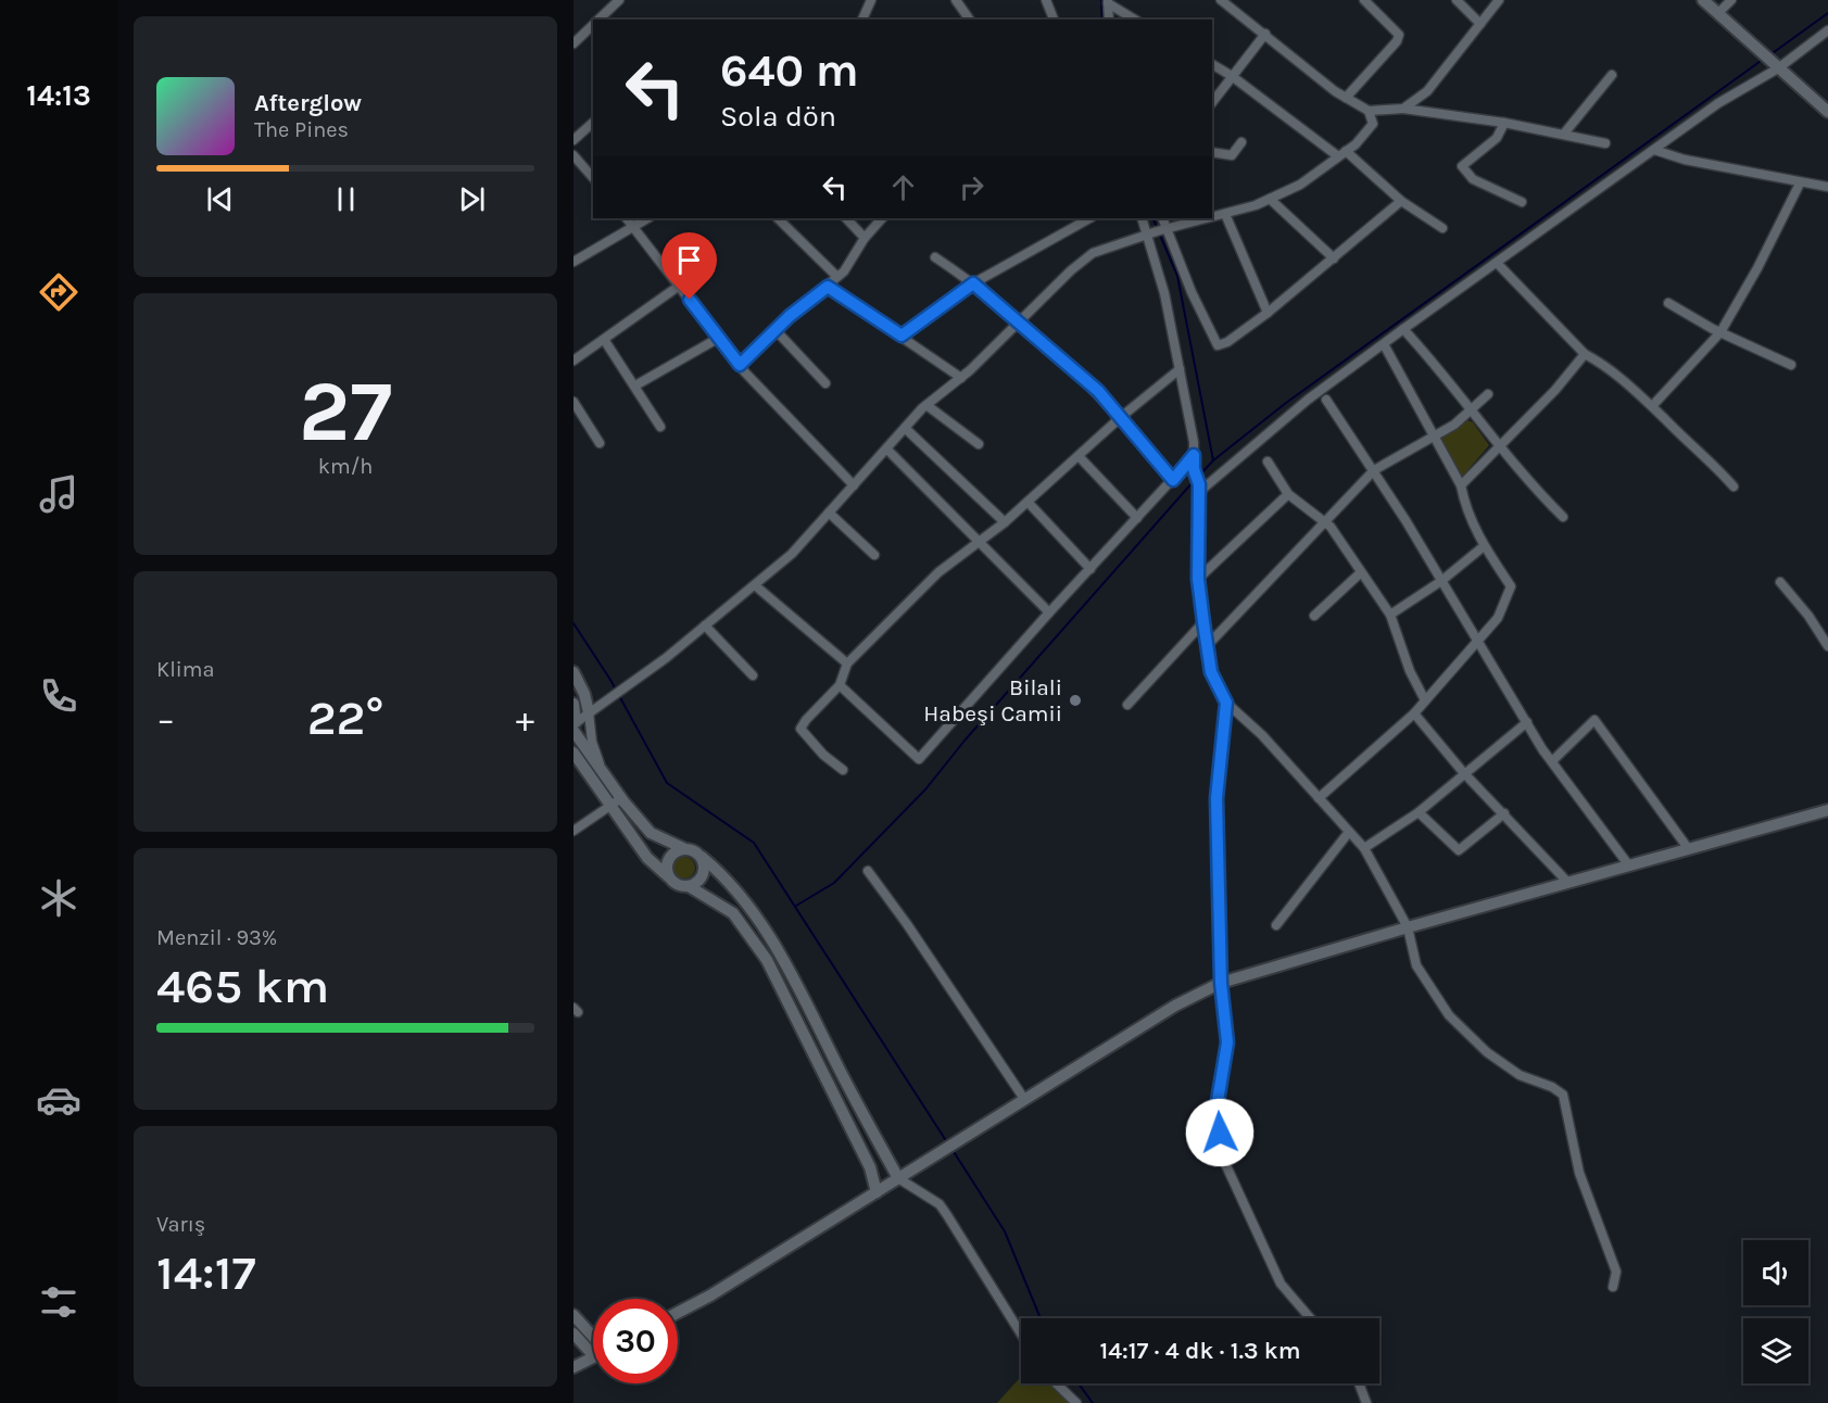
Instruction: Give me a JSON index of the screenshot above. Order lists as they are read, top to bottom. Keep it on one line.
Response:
{"places":["Bilali Habeşi Camii"],"page":{"tabs":"14:13","turn":["640 m","Sola dön"],"song":["Afterglow","The Pines"],"tile":[["27","km/h"],"Klima",["Menzil · 93%","465 km"],["Varış","14:17"]],"heat":["−","22°","+"],"limit":"30","trip":"14:17 · 4 dk · 1.3 km"}}
